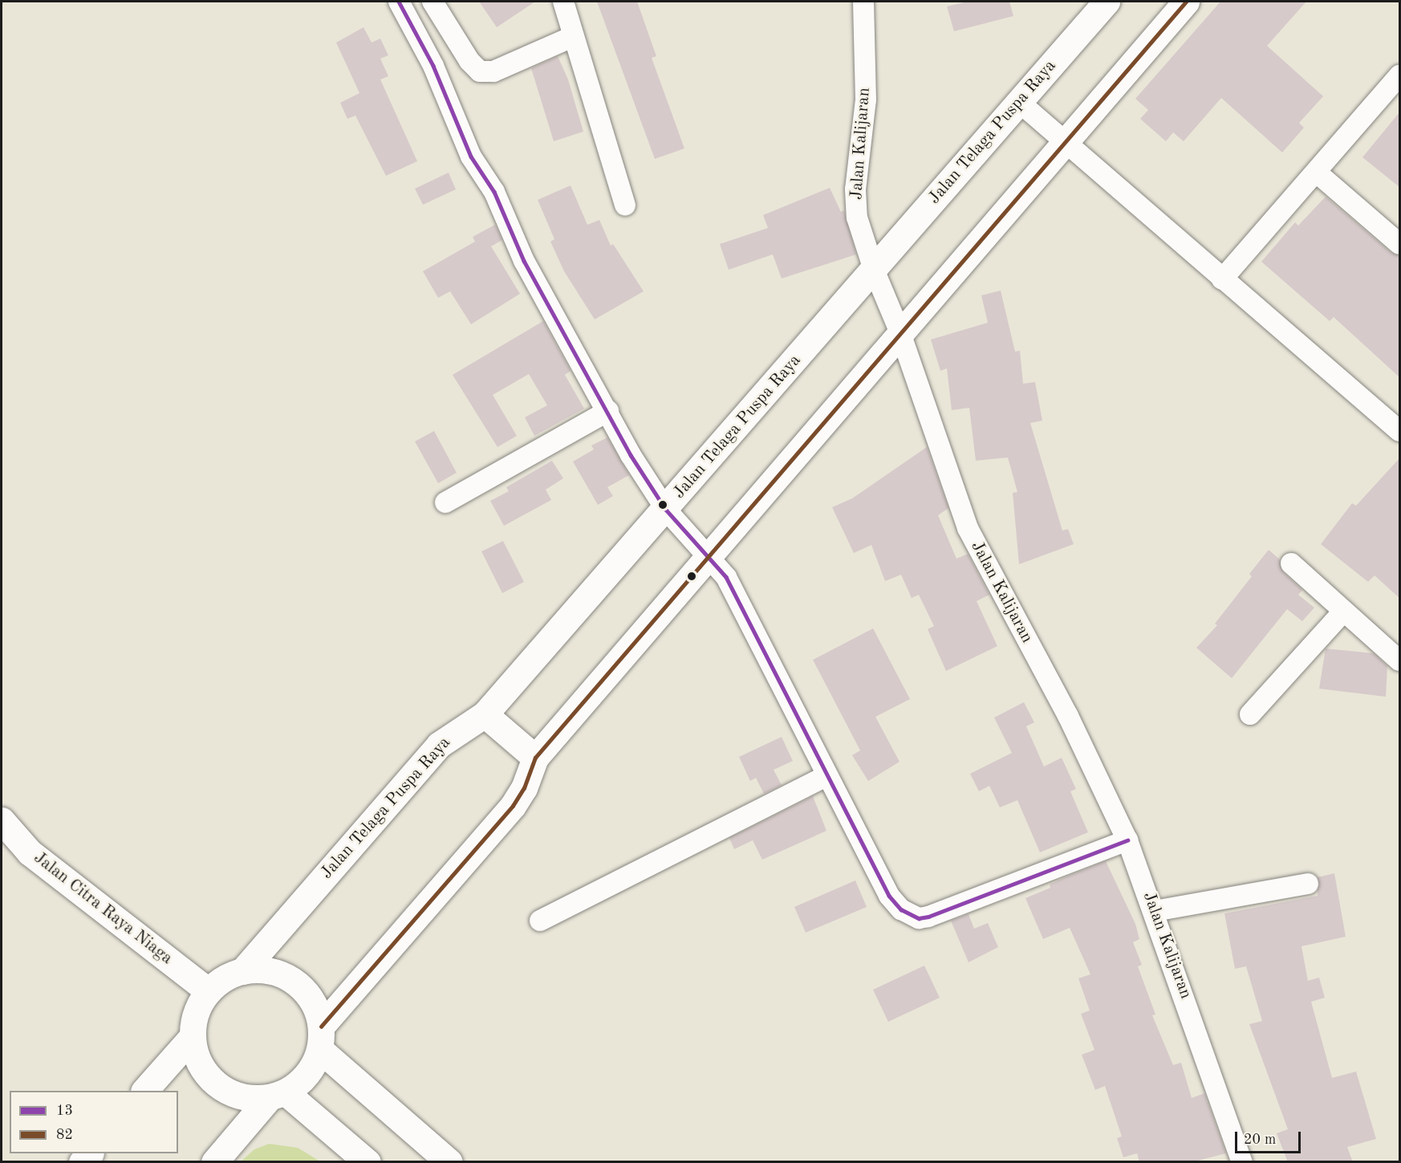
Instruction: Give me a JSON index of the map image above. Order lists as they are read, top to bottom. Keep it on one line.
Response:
{"streets":{"main road":["Jalan Telaga Puspa Raya","Jalan Citra Raya Niaga"],"street":["Jalan Kalijaran"]},"crossings":[["Jalan Telaga Puspa Raya","Jalan Kalijaran"],["Jalan Telaga Puspa Raya","Jalan Citra Raya Niaga"]],"lines":["transit line 13","transit line 82"],"legend":["13","82"],"scale_bar":"20 m"}
